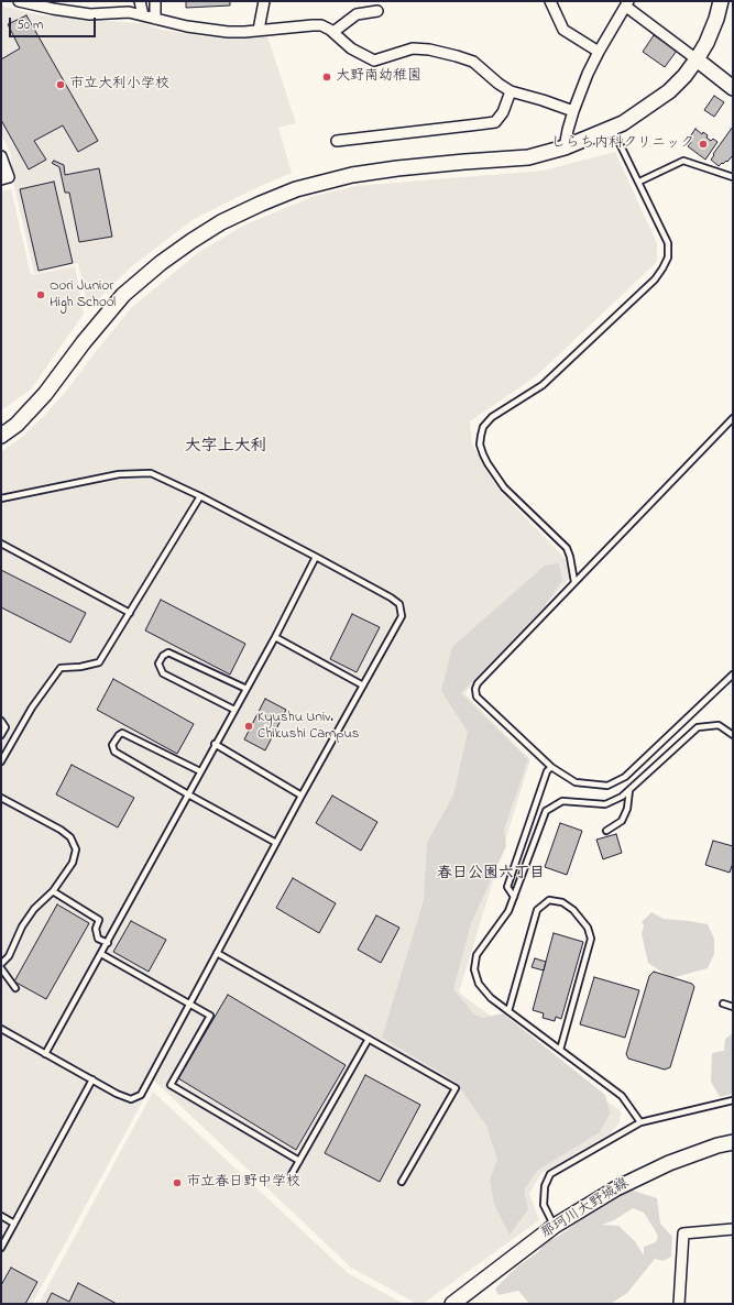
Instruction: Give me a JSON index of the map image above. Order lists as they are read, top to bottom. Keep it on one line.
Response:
{"streets":{"street":["那珂川大野城線"]},"districts":["大字上大利","春日公園六丁目"],"places":["大野南幼稚園","市立大利小学校","しらち内科クリニック","Oori Junior High School","Kyushu Univ. Chikushi Campus","市立春日野中学校"],"scale_bar":"50 m"}
